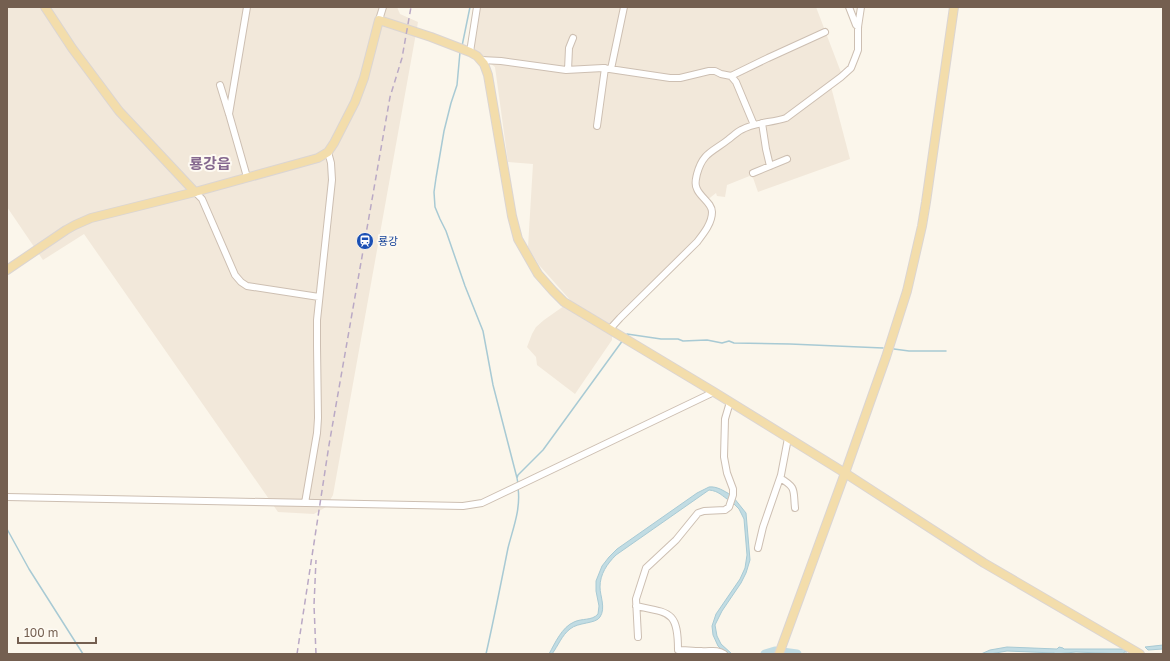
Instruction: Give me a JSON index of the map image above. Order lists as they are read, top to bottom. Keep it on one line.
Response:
{"districts":["룡강읍"],"places":{"station":["룡강"]},"scale_bar":"100 m"}
